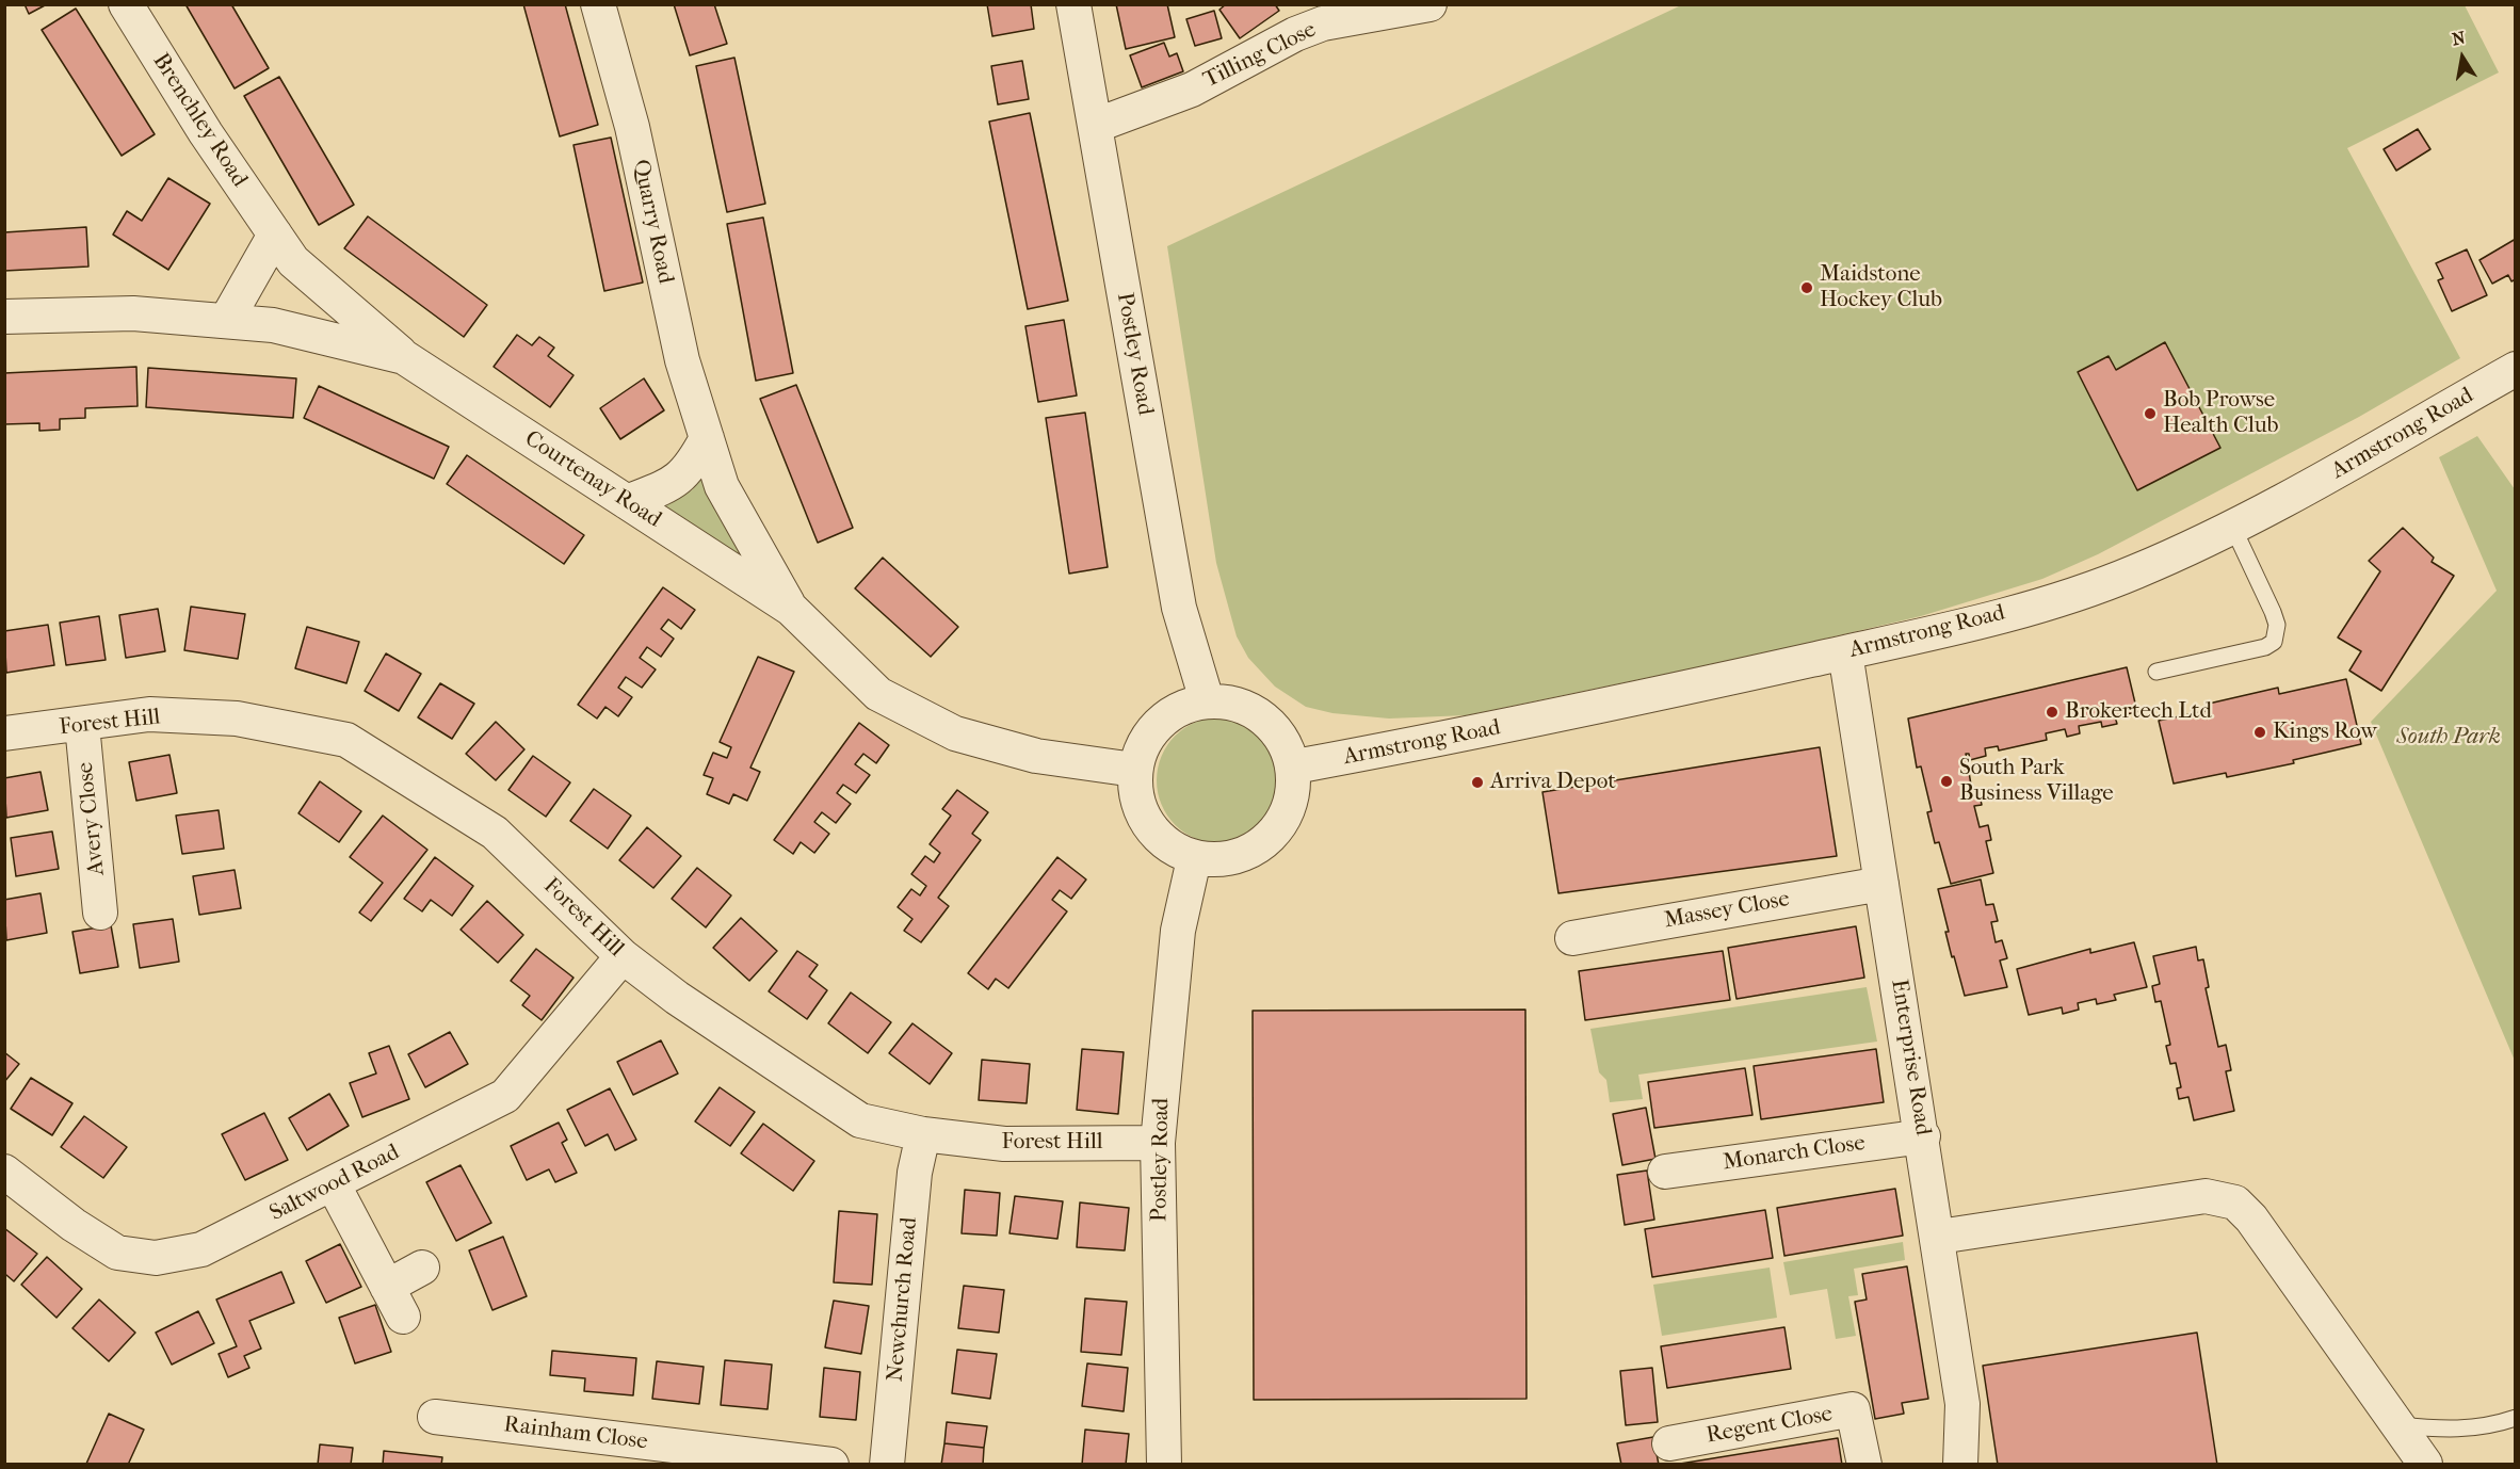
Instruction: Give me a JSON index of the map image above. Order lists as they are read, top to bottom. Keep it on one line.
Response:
{"streets":{"street":["Tilling Close","Brenchley Road","Quarry Road","Postley Road","Armstrong Road","Courtenay Road","Forest Hill","Avery Close","Massey Close","Enterprise Road","Monarch Close","Saltwood Road","Newchurch Road","Regent Close","Rainham Close"]},"crossings":[["Tilling Close","Postley Road"],["Brenchley Road","Courtenay Road"],["Quarry Road","Courtenay Road"],["Postley Road","Armstrong Road"],["Postley Road","Courtenay Road"],["Postley Road","Forest Hill"],["Armstrong Road","Courtenay Road"],["Armstrong Road","Enterprise Road"],["Forest Hill","Avery Close"],["Forest Hill","Saltwood Road"],["Forest Hill","Newchurch Road"],["Massey Close","Enterprise Road"],["Enterprise Road","Monarch Close"]],"parks":["South Park"],"places":["Maidstone Hockey Club","Bob Prowse Health Club","Brokertech Ltd","Kings Row","South Park Business Village","Arriva Depot"],"north":"top"}
